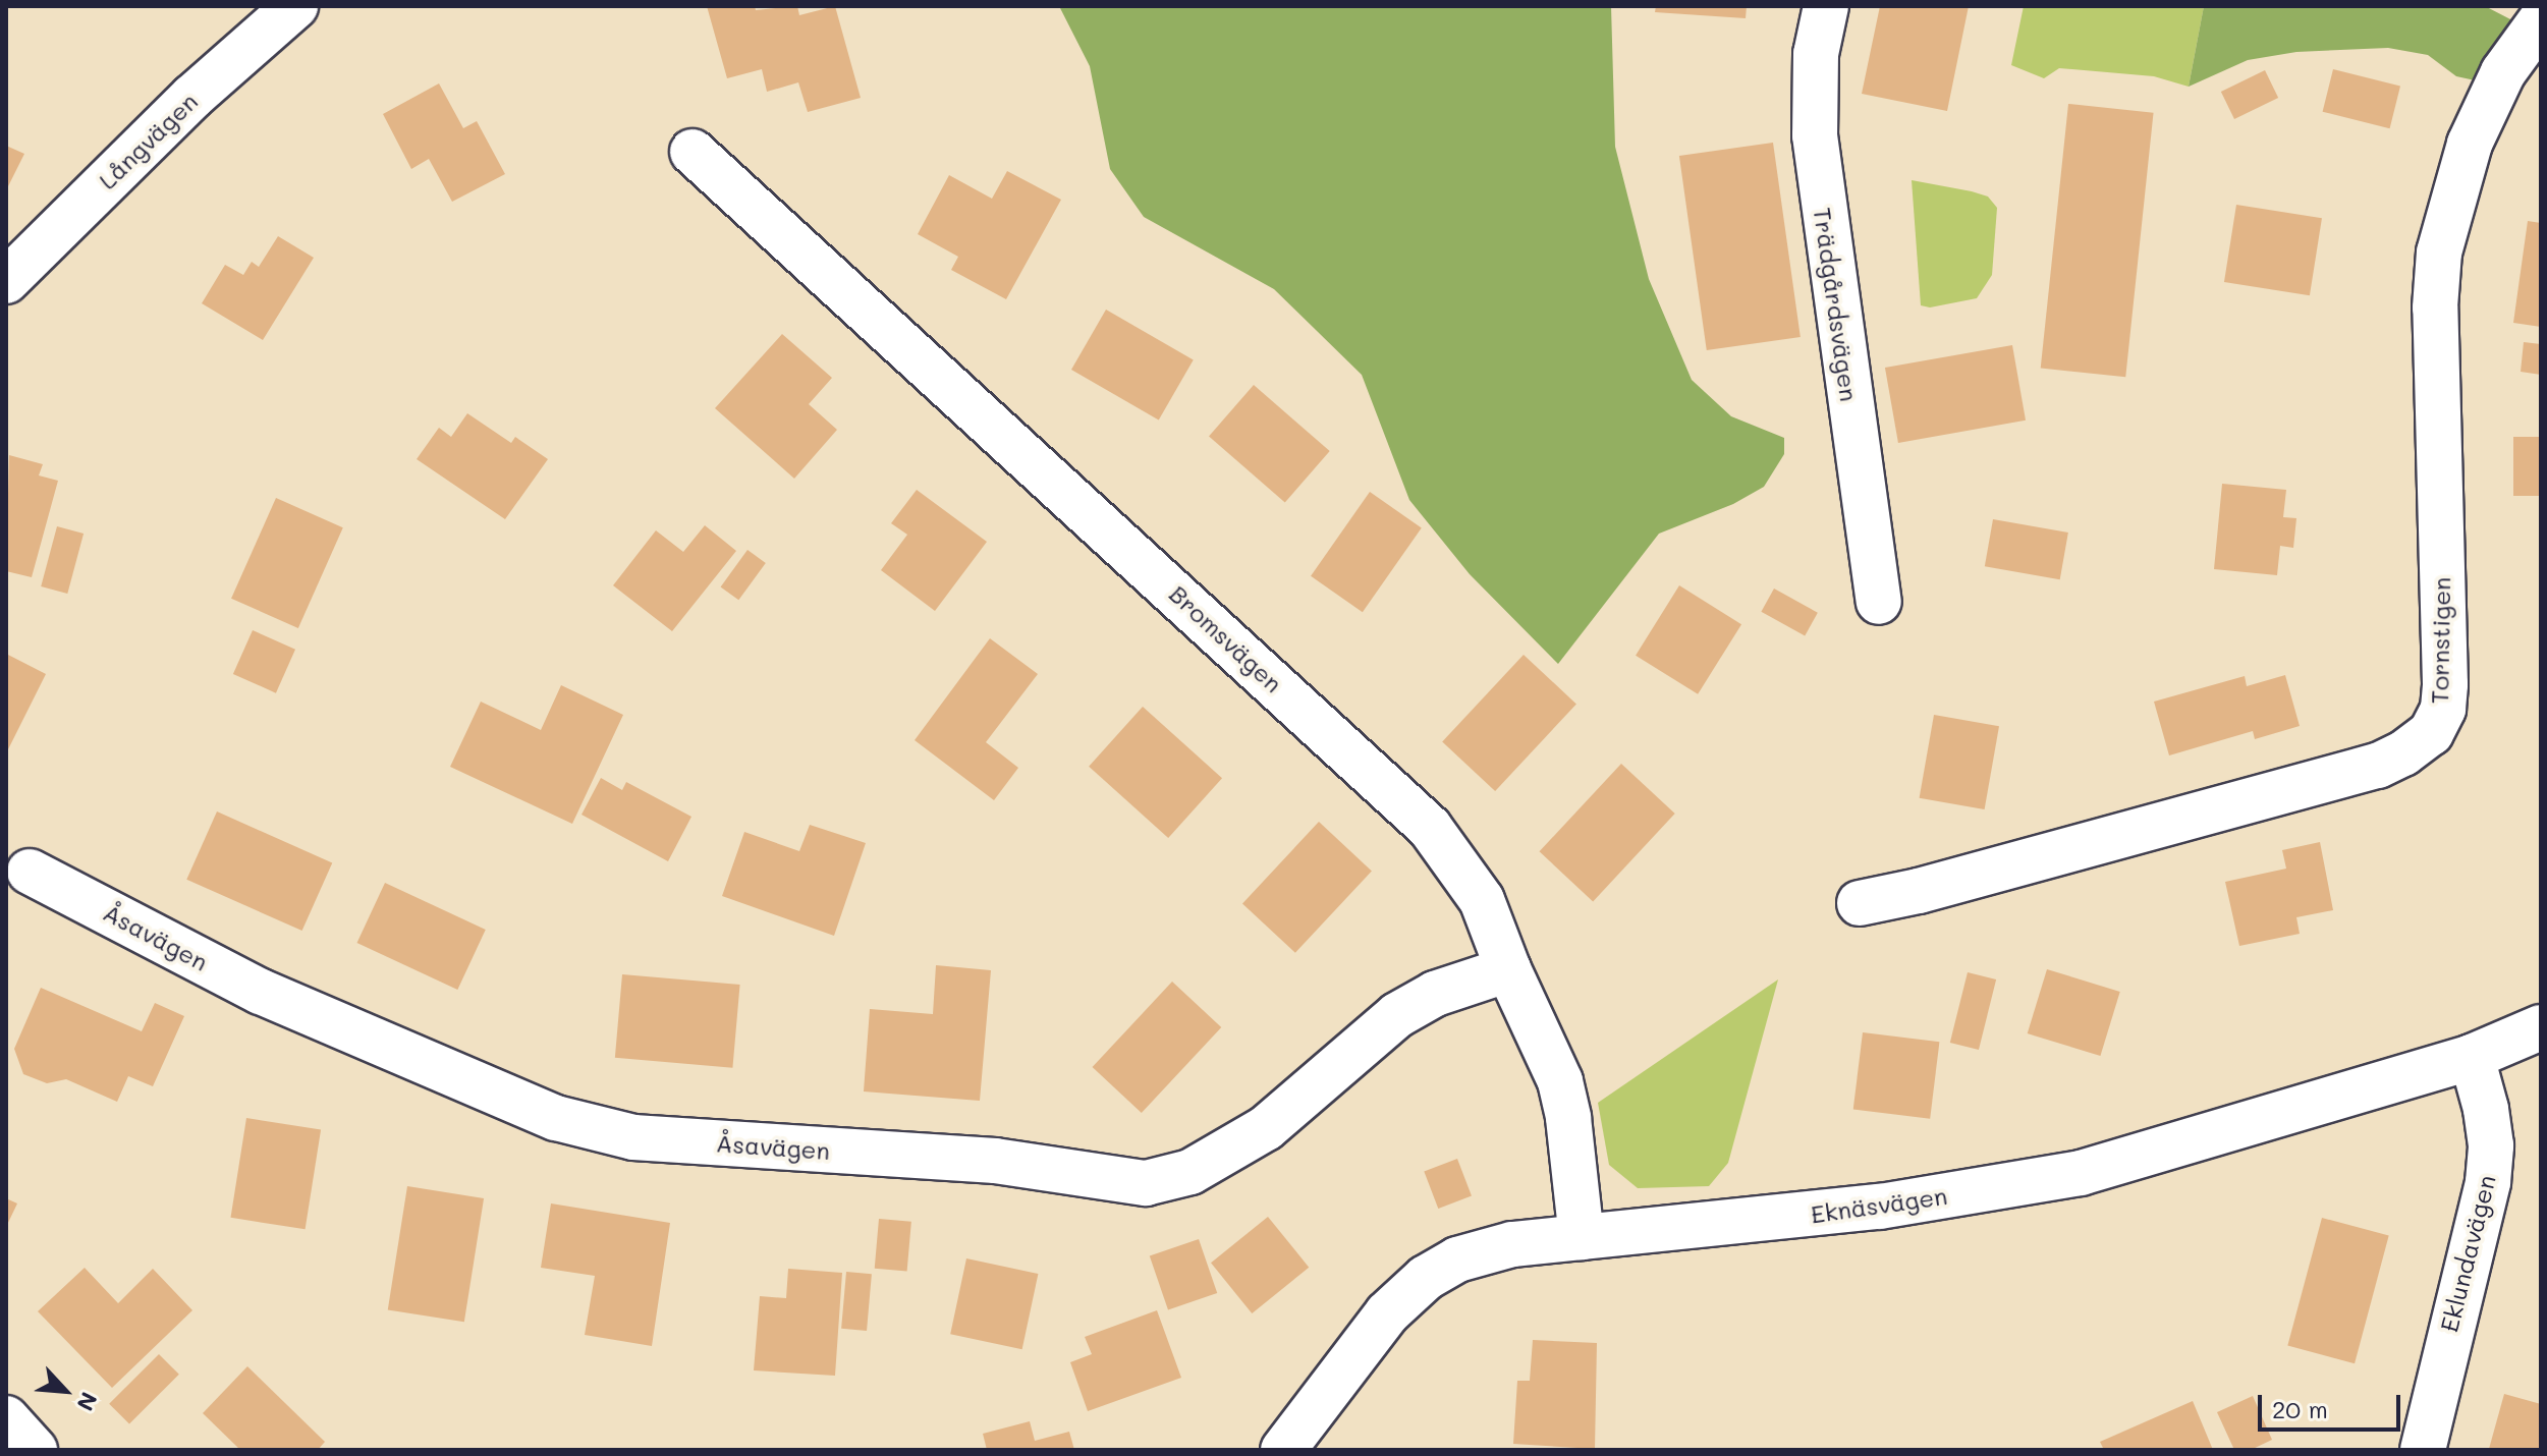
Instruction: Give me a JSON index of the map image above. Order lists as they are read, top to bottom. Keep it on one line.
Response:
{"streets":{"street":["Långvägen","Trädgårdsvägen","Bromsvägen","Tornstigen","Åsavägen","Eknäsvägen","Eklundavägen"]},"crossings":[["Bromsvägen","Åsavägen"],["Bromsvägen","Eknäsvägen"],["Eknäsvägen","Eklundavägen"]],"scale_bar":"20 m","north":"bottom right"}
